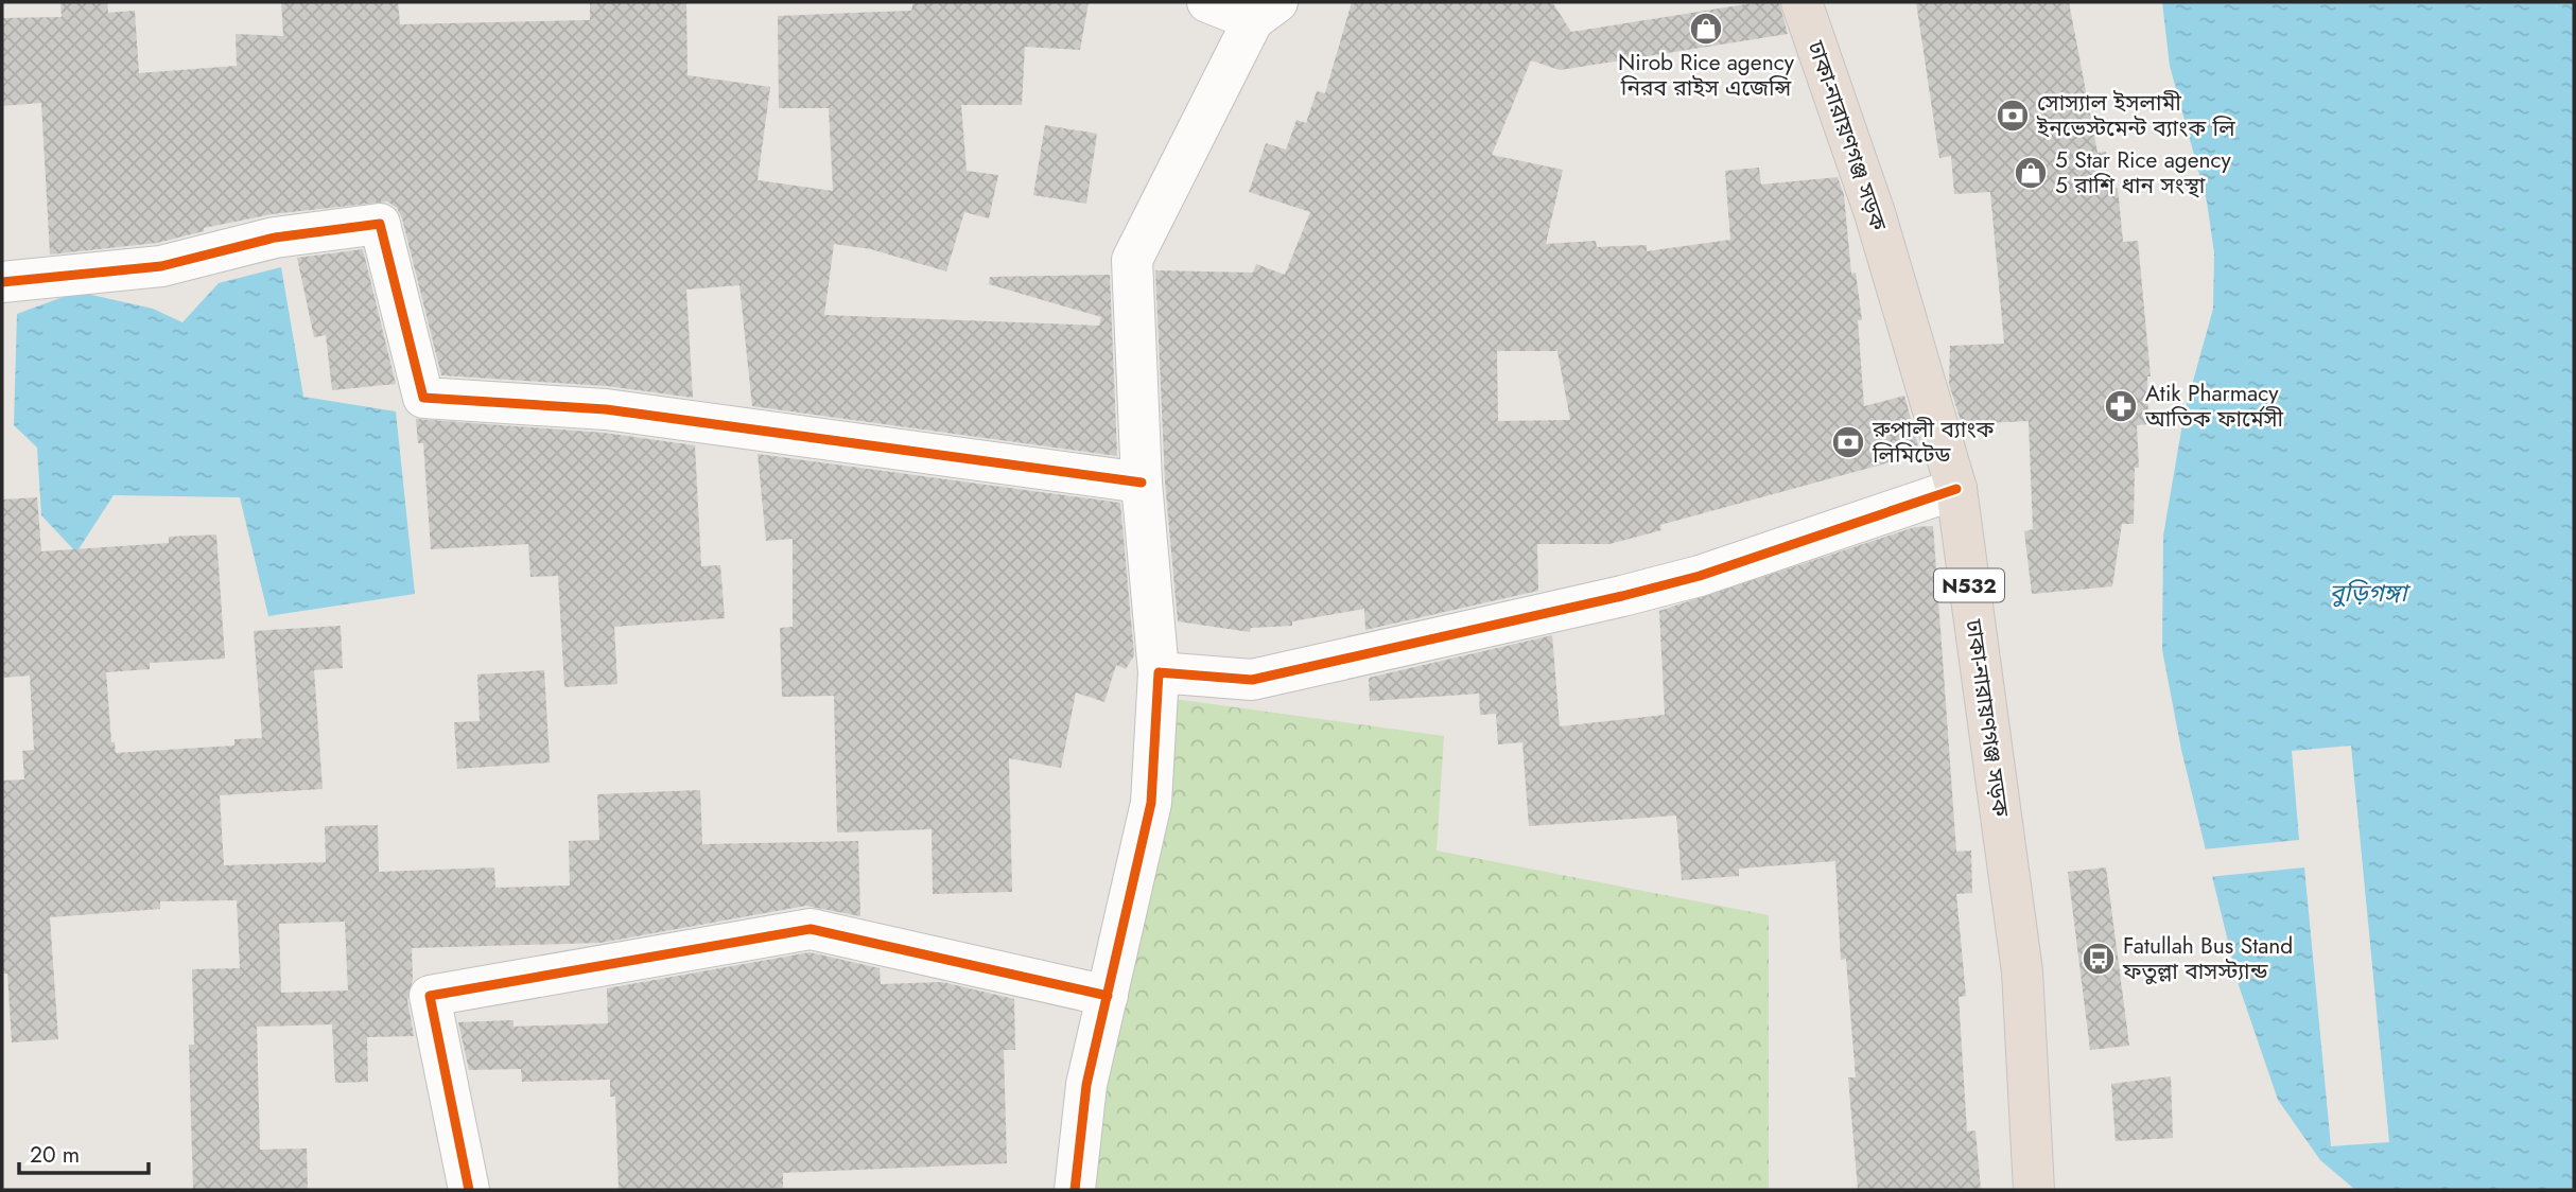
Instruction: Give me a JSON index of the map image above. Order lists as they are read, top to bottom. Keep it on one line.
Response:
{"streets":{"highway":["ঢাকা-নারায়ণগঞ্জ সড়ক","N532"]},"water":["বুড়িগঙ্গা"],"places":{"shop":["Nirob Rice agency নিরব রাইস এজেন্সি","5 Star Rice agency 5 রাশি ধান সংস্থা"],"bank":["সোস্যাল ইসলামী ইনভেস্টমেন্ট ব্যাংক লি","রুপালী ব্যাংক লিমিটেড"],"pharmacy":["Atik Pharmacy আতিক ফার্মেসী"],"bus stop":["Fatullah Bus Stand ফতুল্লা বাসস্ট্যান্ড"]},"scale_bar":"20 m"}
